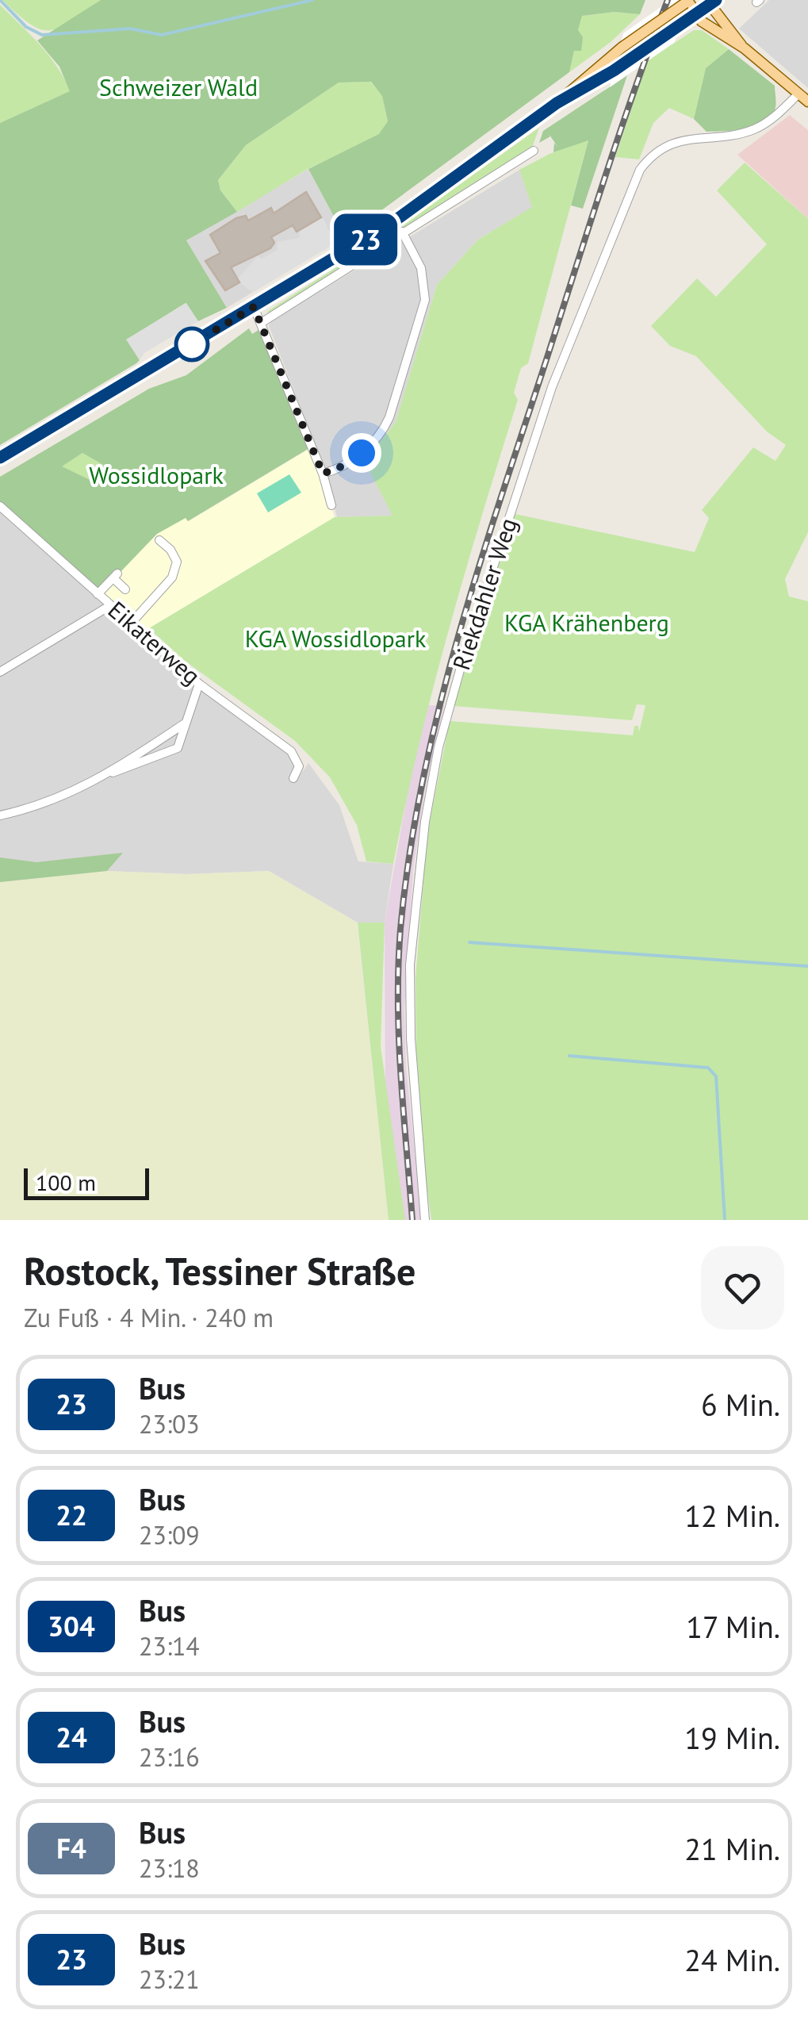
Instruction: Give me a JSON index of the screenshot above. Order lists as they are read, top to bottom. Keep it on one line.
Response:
{"streets":{"street":["Riekdahler Weg","Eikaterweg"]},"parks":["Schweizer Wald","Wossidlopark","KGA Krähenberg","KGA Wossidlopark"],"lines":["bus line 23"],"scale_bar":"100 m","page":{"on_map":"23","scale":"100 m","heading":["Rostock, Tessiner Straße","Zu Fuß · 4 Min. · 240 m"],"list":[{"mark":"23","name":"Bus","note":"23:03","value":"6 Min."},{"mark":"22","name":"Bus","note":"23:09","value":"12 Min."},{"mark":"304","name":"Bus","note":"23:14","value":"17 Min."},{"mark":"24","name":"Bus","note":"23:16","value":"19 Min."},{"mark":"F4","name":"Bus","note":"23:18","value":"21 Min."},{"mark":"23","name":"Bus","note":"23:21","value":"24 Min."}]}}
